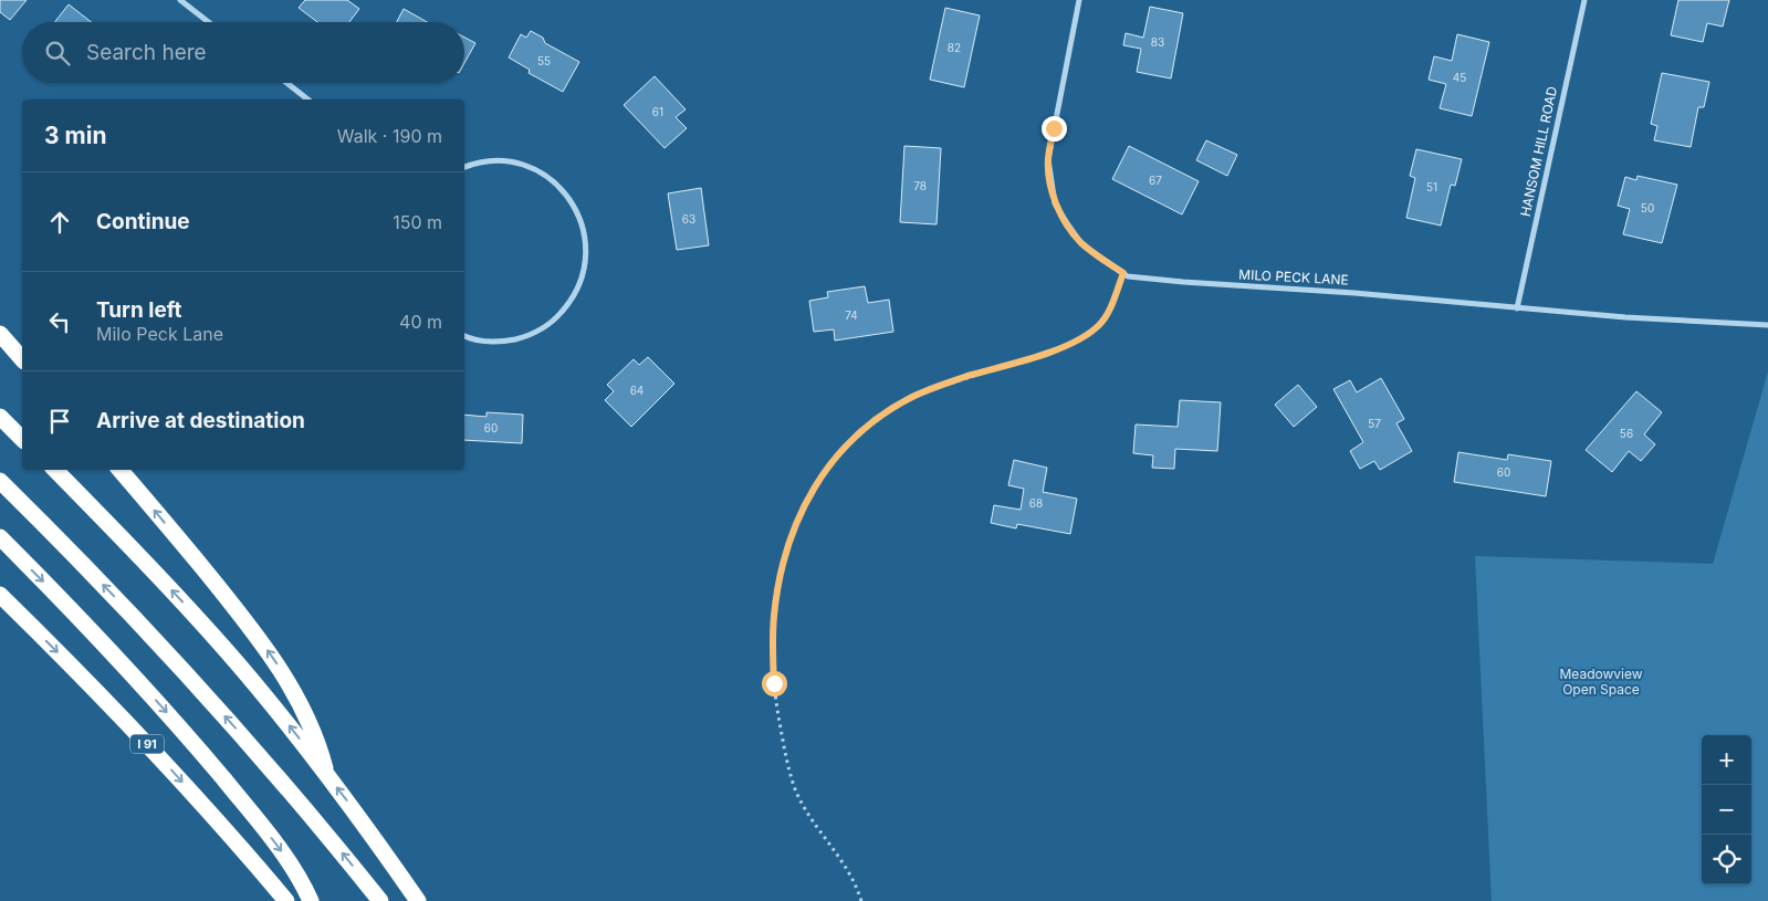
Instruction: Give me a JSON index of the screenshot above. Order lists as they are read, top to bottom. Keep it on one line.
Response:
{"streets":{"highway":["I 91"],"street":["HANSOM HILL ROAD","MILO PECK LANE"]},"crossings":[["HANSOM HILL ROAD","MILO PECK LANE"]],"parks":["Meadowview Open Space"],"house_numbers":["83","82","55","45","61","67","78","51","50","63","74","64","57","60","56","60","68"],"page":{"search":"Search here","heading":["3 min","Walk · 190 m"],"list":[["Continue","150 m"],["Turn left","Milo Peck Lane","40 m"],"Arrive at destination"],"map_buttons":["+","−"]}}
